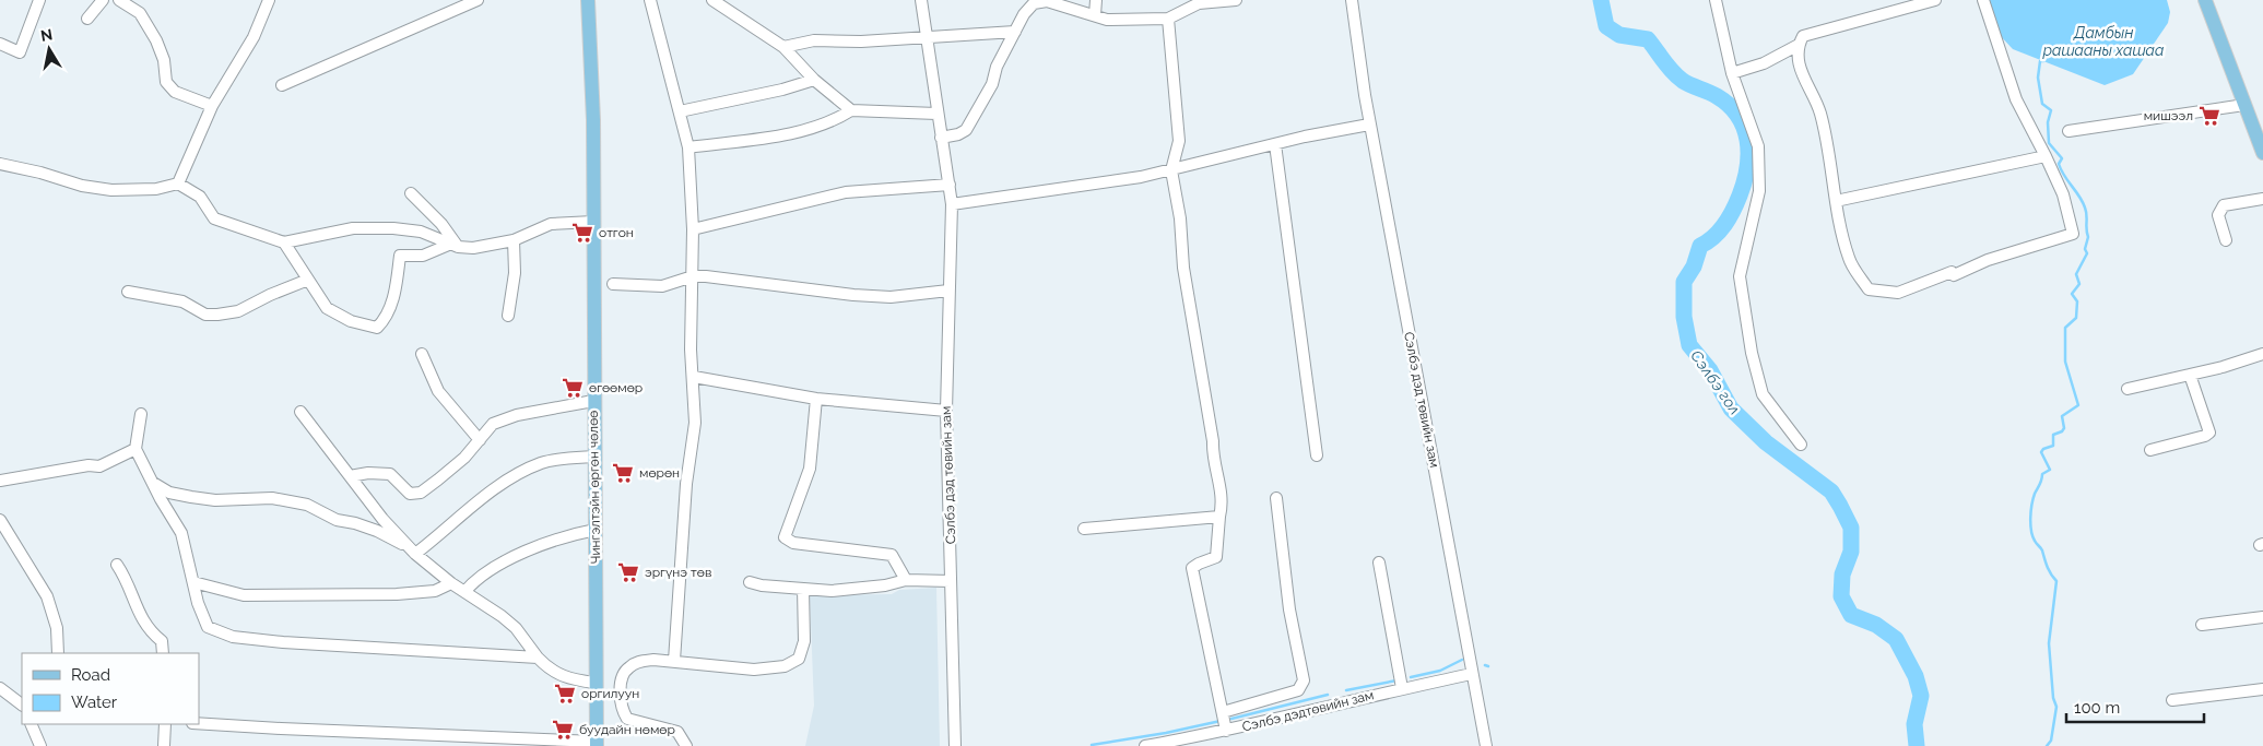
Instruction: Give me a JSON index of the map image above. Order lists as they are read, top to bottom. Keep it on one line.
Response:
{"streets":{"main road":["Чингэлтэйн өргөн чөлөө"],"street":["Сэлбэ дэд төвийн зам","Сэлбэ дэдтөвийн зам"]},"crossings":[["Сэлбэ дэд төвийн зам","Сэлбэ дэдтөвийн зам"]],"water":["Дамбын рашааны хашаа","Сэлбэ гол"],"places":{"supermarket":["мишээл","отгон","өгөөмөр","мөрөн","эргүнэ төв","оргилуун","буудайн нөмөр"]},"legend":["Road","Water"],"scale_bar":"100 m","north":"top"}
